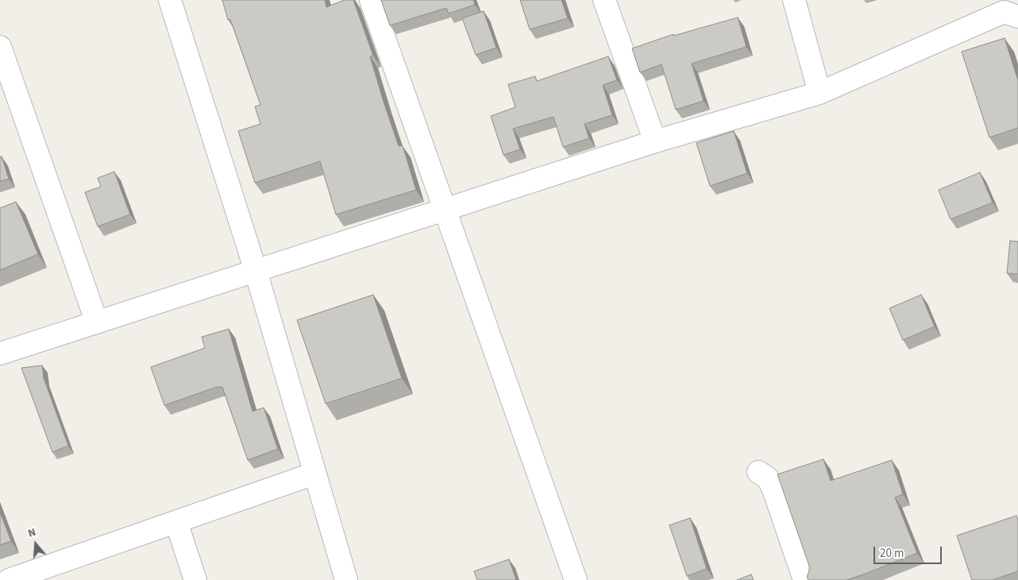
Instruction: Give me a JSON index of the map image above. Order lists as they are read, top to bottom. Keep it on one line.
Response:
{"scale_bar":"20 m","north":"top"}
